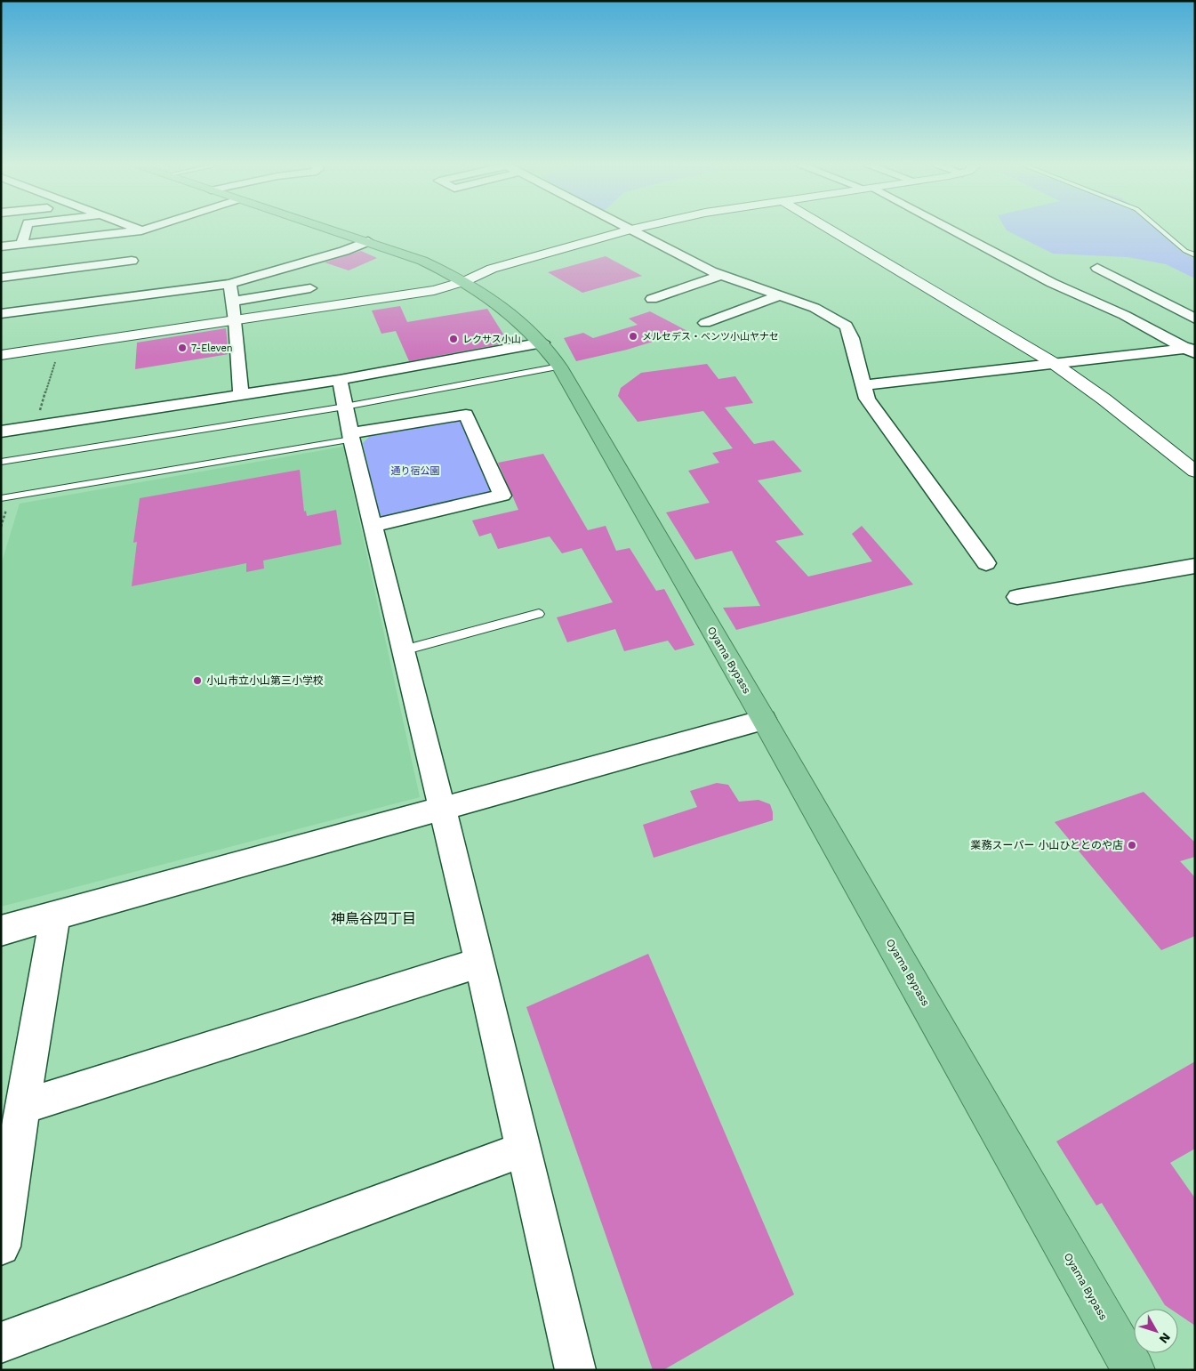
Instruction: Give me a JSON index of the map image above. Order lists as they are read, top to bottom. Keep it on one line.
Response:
{"streets":{"highway":["Oyama Bypass"]},"districts":["神鳥谷四丁目"],"parks":["通り宿公園"],"places":["メルセデス・ベンツ小山ヤナセ","レクサス小山","7-Eleven","小山市立小山第三小学校","業務スーパー 小山ひととのや店"],"north":"bottom right"}
